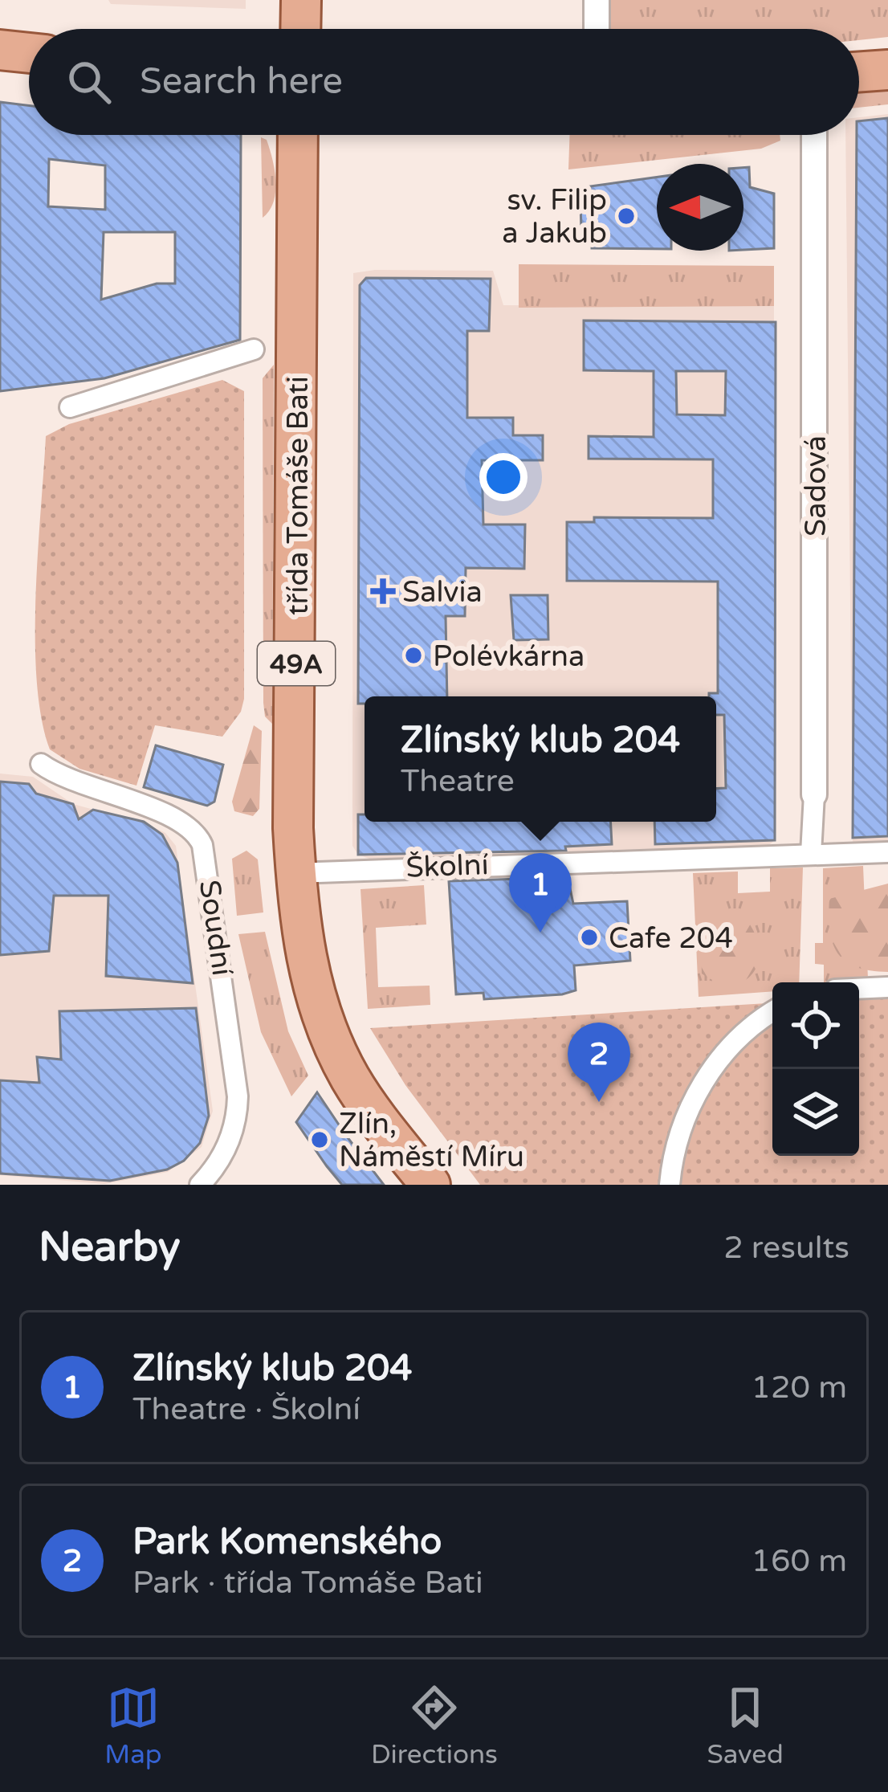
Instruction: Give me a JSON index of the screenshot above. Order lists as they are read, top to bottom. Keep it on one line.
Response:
{"streets":{"main road":["třída Tomáše Bati","49A"],"street":["Sadová","Školní","Soudní"]},"crossings":[["Sadová","Školní"],["třída Tomáše Bati","Školní"]],"places":{"other":["sv. Filip a Jakub","Polévkárna","Cafe 204","Zlín, Náměstí Míru"],"health":["Salvia"]},"north":"left","page":{"search":"Search here","popup":["Zlínský klub 204","Theatre"],"pins":["1","2"],"heading":["Nearby","2 results"],"list":[{"mark":"1","name":"Zlínský klub 204","note":"Theatre · Školní","value":"120 m"},{"mark":"2","name":"Park Komenského","note":"Park · třída Tomáše Bati","value":"160 m"}],"nav":["Map","Directions","Saved"]}}
